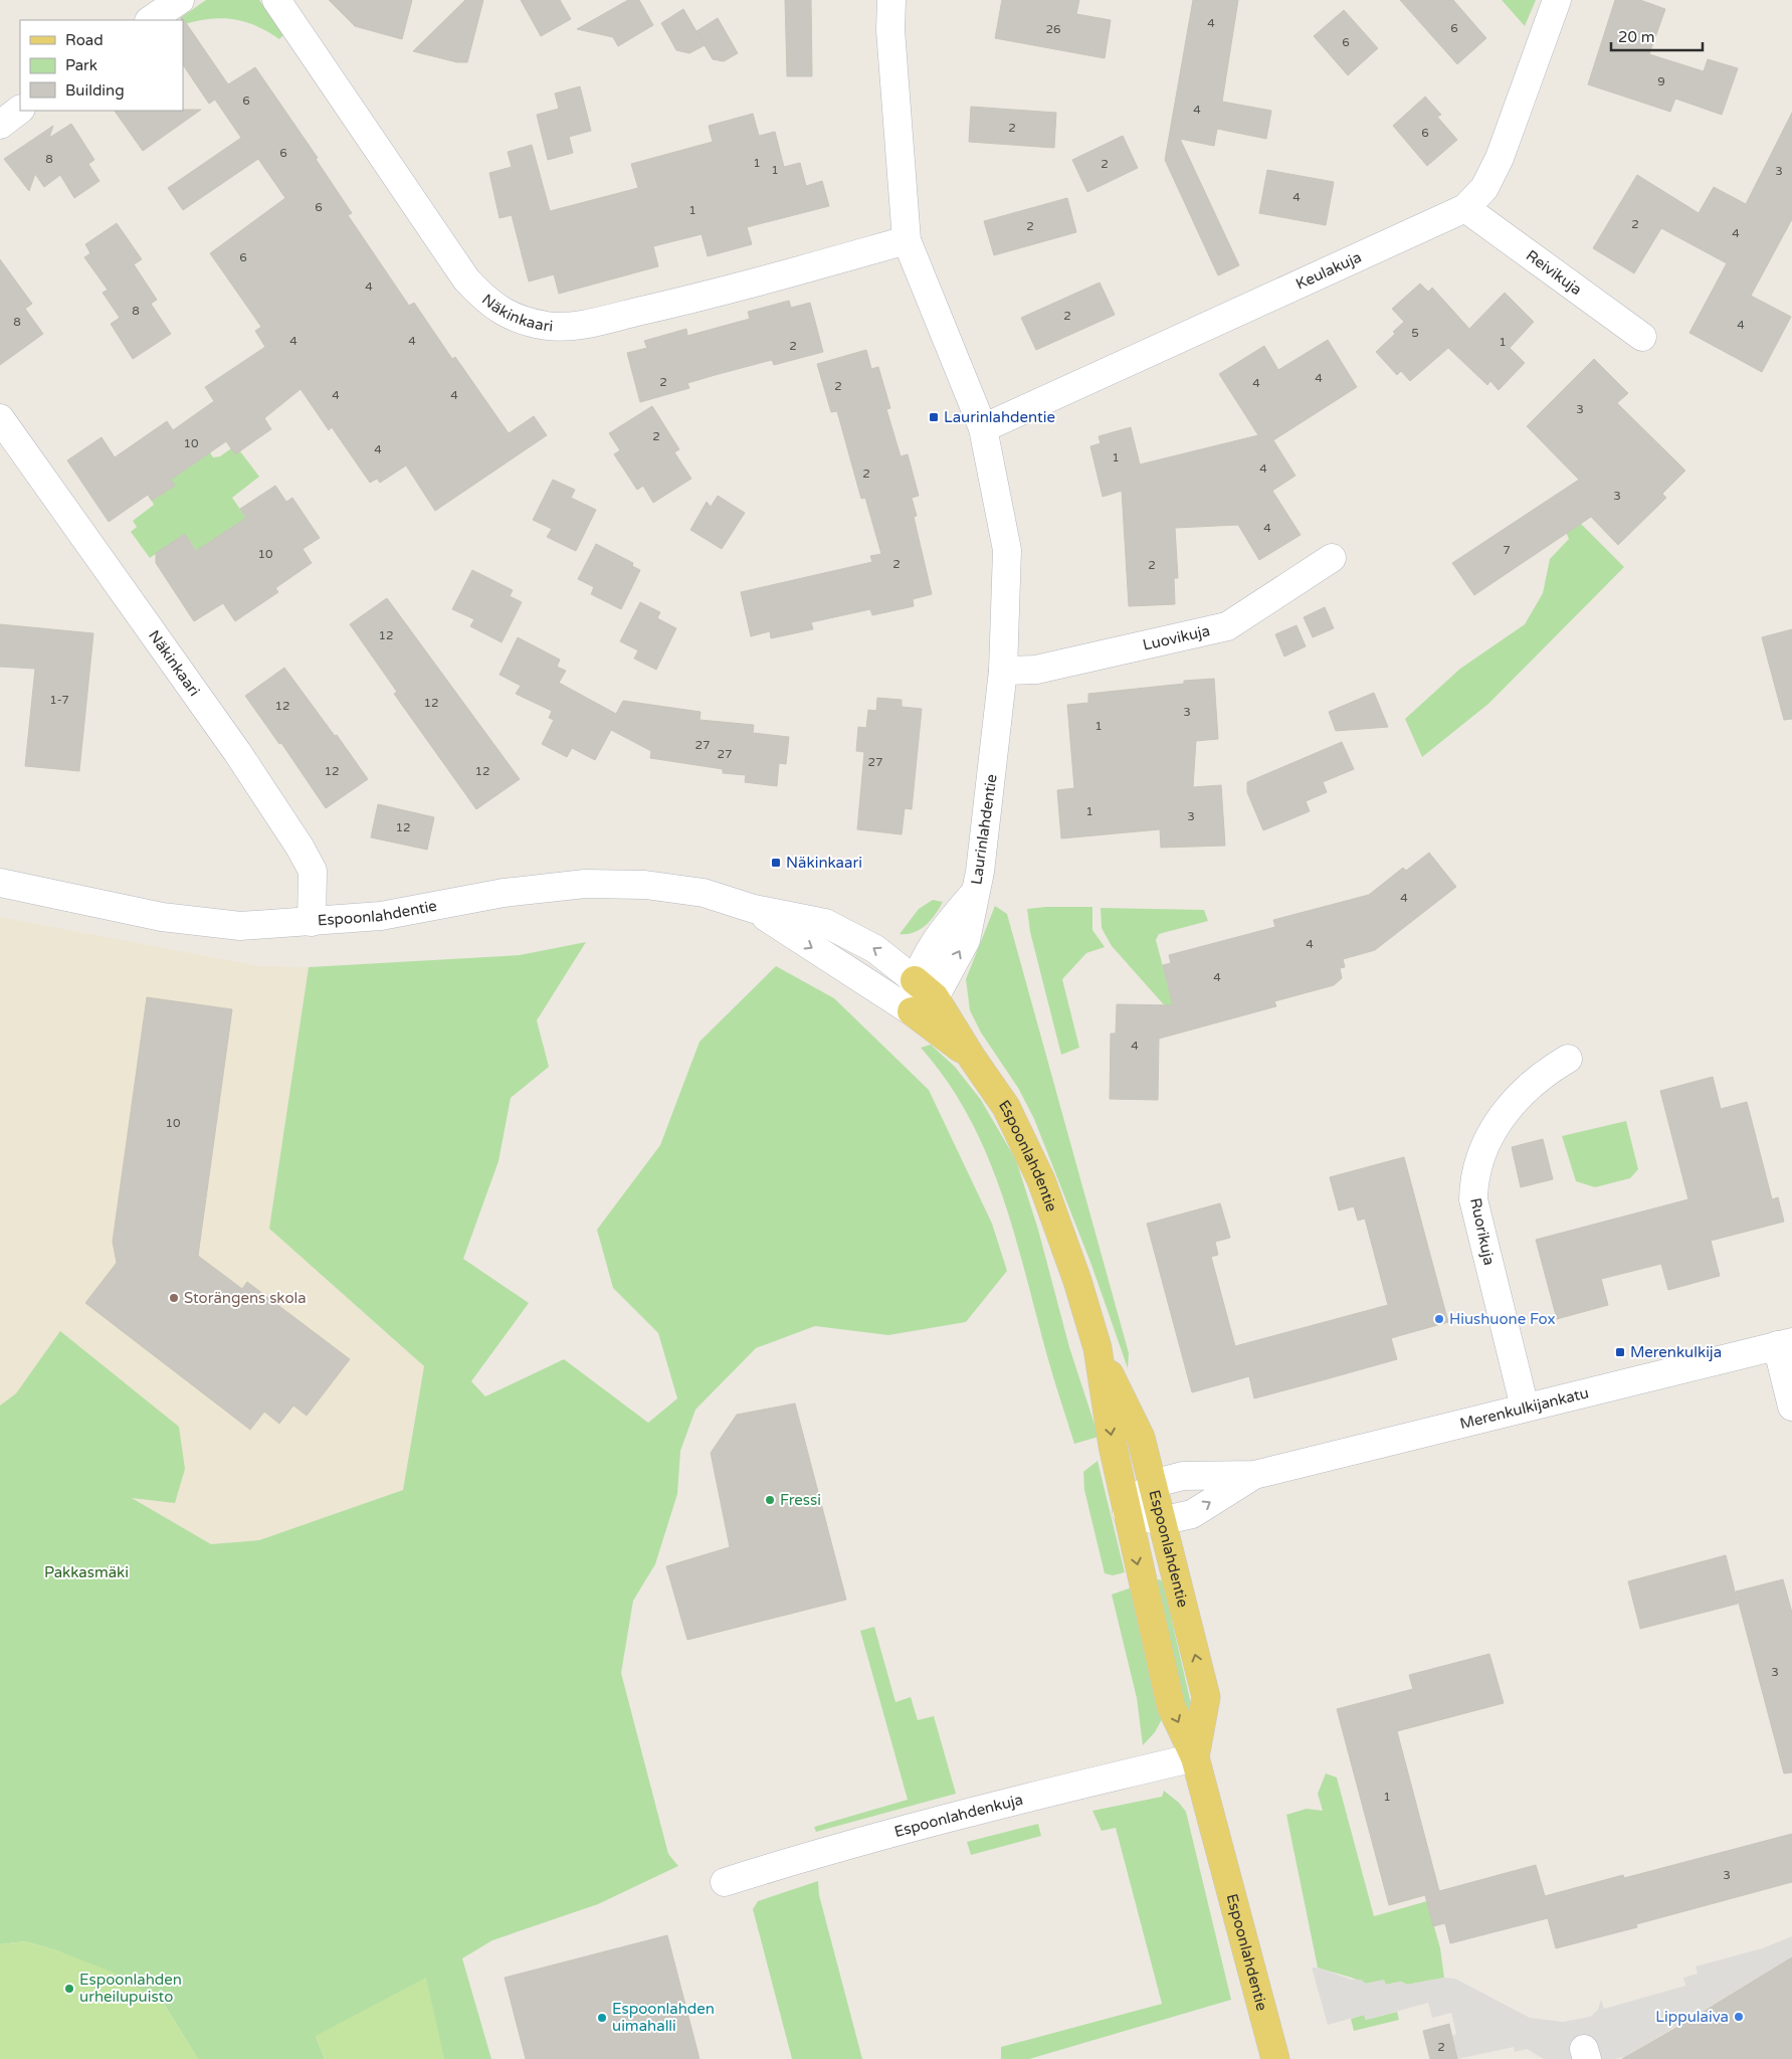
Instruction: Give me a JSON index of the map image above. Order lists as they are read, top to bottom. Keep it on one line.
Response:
{"streets":{"main road":["Espoonlahdentie"],"street":["Keulakuja","Reivikuja","Näkinkaari","Luovikuja","Laurinlahdentie","Ruorikuja","Merenkulkijankatu","Espoonlahdenkuja"]},"crossings":[["Keulakuja","Reivikuja"],["Keulakuja","Laurinlahdentie"],["Näkinkaari","Laurinlahdentie"],["Näkinkaari","Espoonlahdentie"],["Luovikuja","Laurinlahdentie"],["Laurinlahdentie","Espoonlahdentie"],["Espoonlahdentie","Merenkulkijankatu"],["Espoonlahdentie","Espoonlahdenkuja"],["Ruorikuja","Merenkulkijankatu"]],"parks":["Pakkasmäki"],"places":{"transit":["Laurinlahdentie","Näkinkaari","Merenkulkija"],"other":["Storängens skola","Hiushuone Fox","Fressi","Espoonlahden urheilupuisto","Lippulaiva","Espoonlahden uimahalli"]},"house_numbers":["4","6","26","6","9","6","4","2","6","6","8","1","2","1","3","4","6","1","2","2","4","6","4","8","2","8","4","5","4","4","1","2","4","2","4","2","4","4","3","2","10","4","1","4","2","3","4","7","10","2","2","12","1-7","12","12","3","1","27","27","27","12","12","1","3","12","4","4","4","4","10","3","1","3","2"],"legend":["Road","Park","Building"],"scale_bar":"20 m"}
